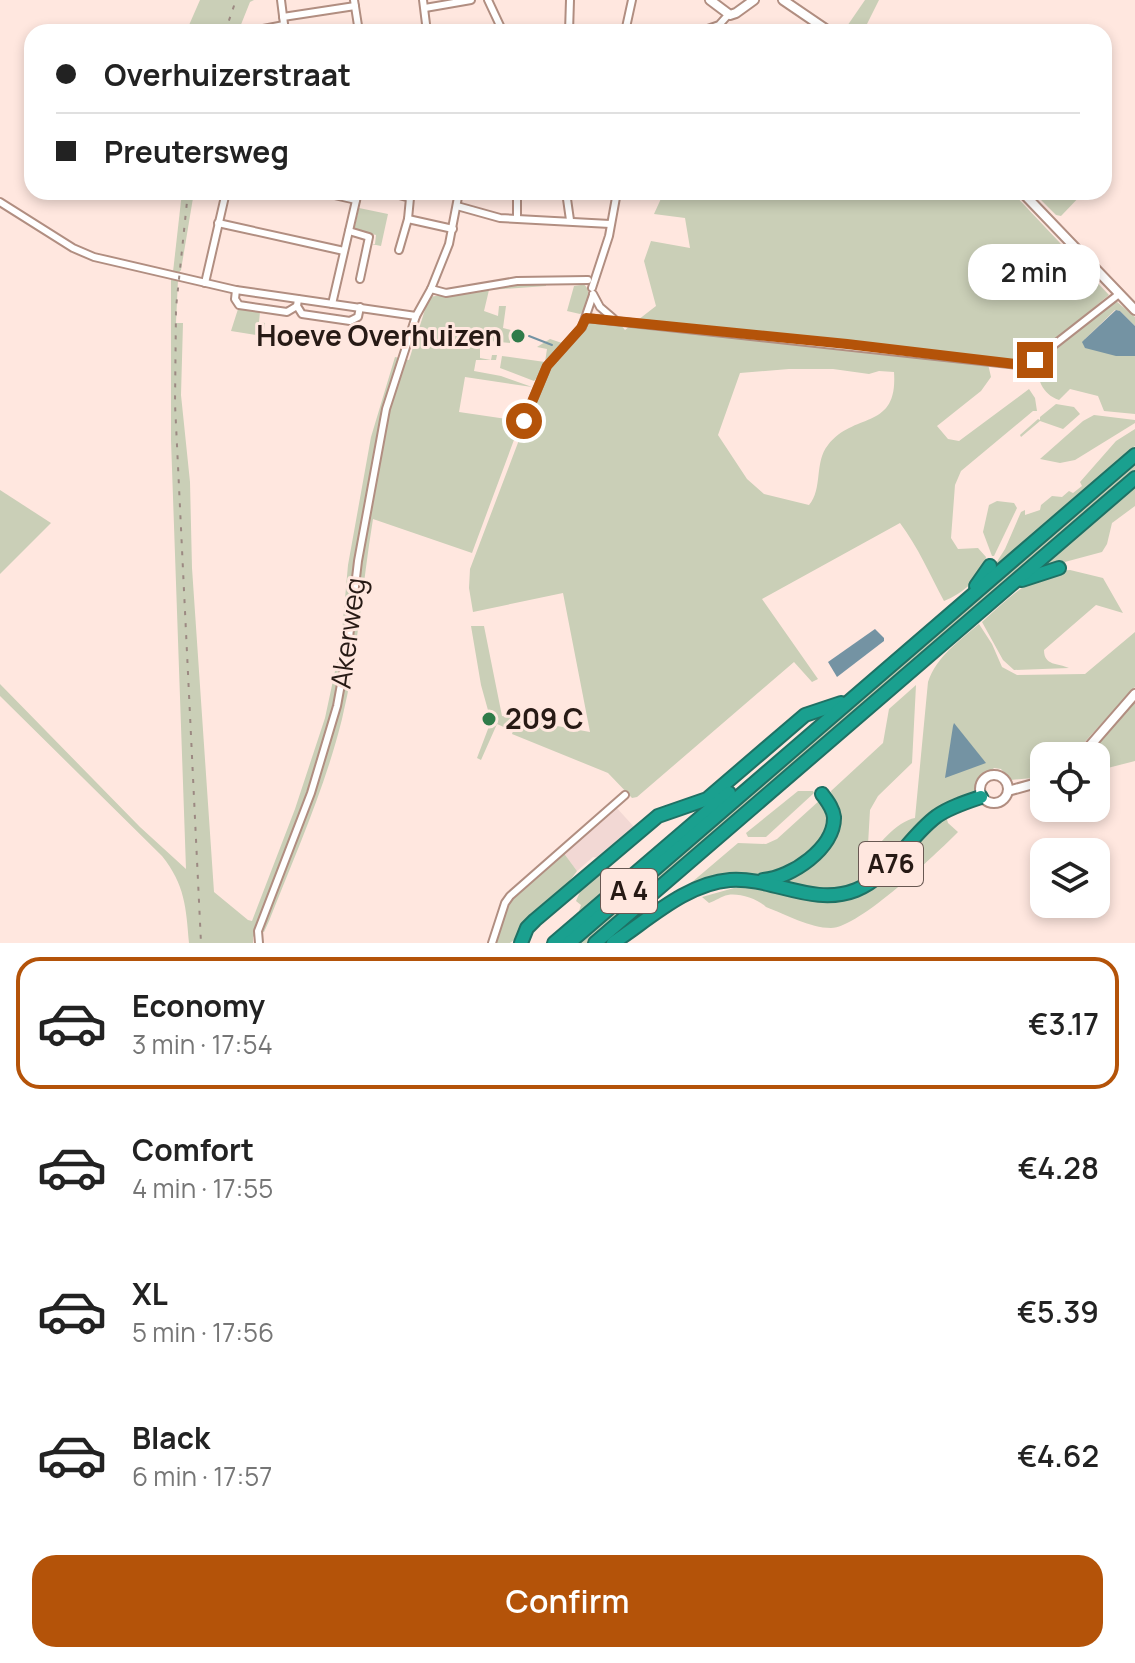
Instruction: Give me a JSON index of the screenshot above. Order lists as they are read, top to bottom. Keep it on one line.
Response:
{"streets":{"highway":["A76","A 4"],"street":["Akerweg"]},"crossings":[["A76","A 4"]],"places":["Hoeve Overhuizen","209 C"],"page":{"banner":["Overhuizerstraat","Preutersweg"],"bubble":"2 min","list":[{"name":"Economy","note":"3 min · 17:54","value":"€3.17"},{"name":"Comfort","note":"4 min · 17:55","value":"€4.28"},{"name":"XL","note":"5 min · 17:56","value":"€5.39"},{"name":"Black","note":"6 min · 17:57","value":"€4.62"}],"buttons":"Confirm"}}
